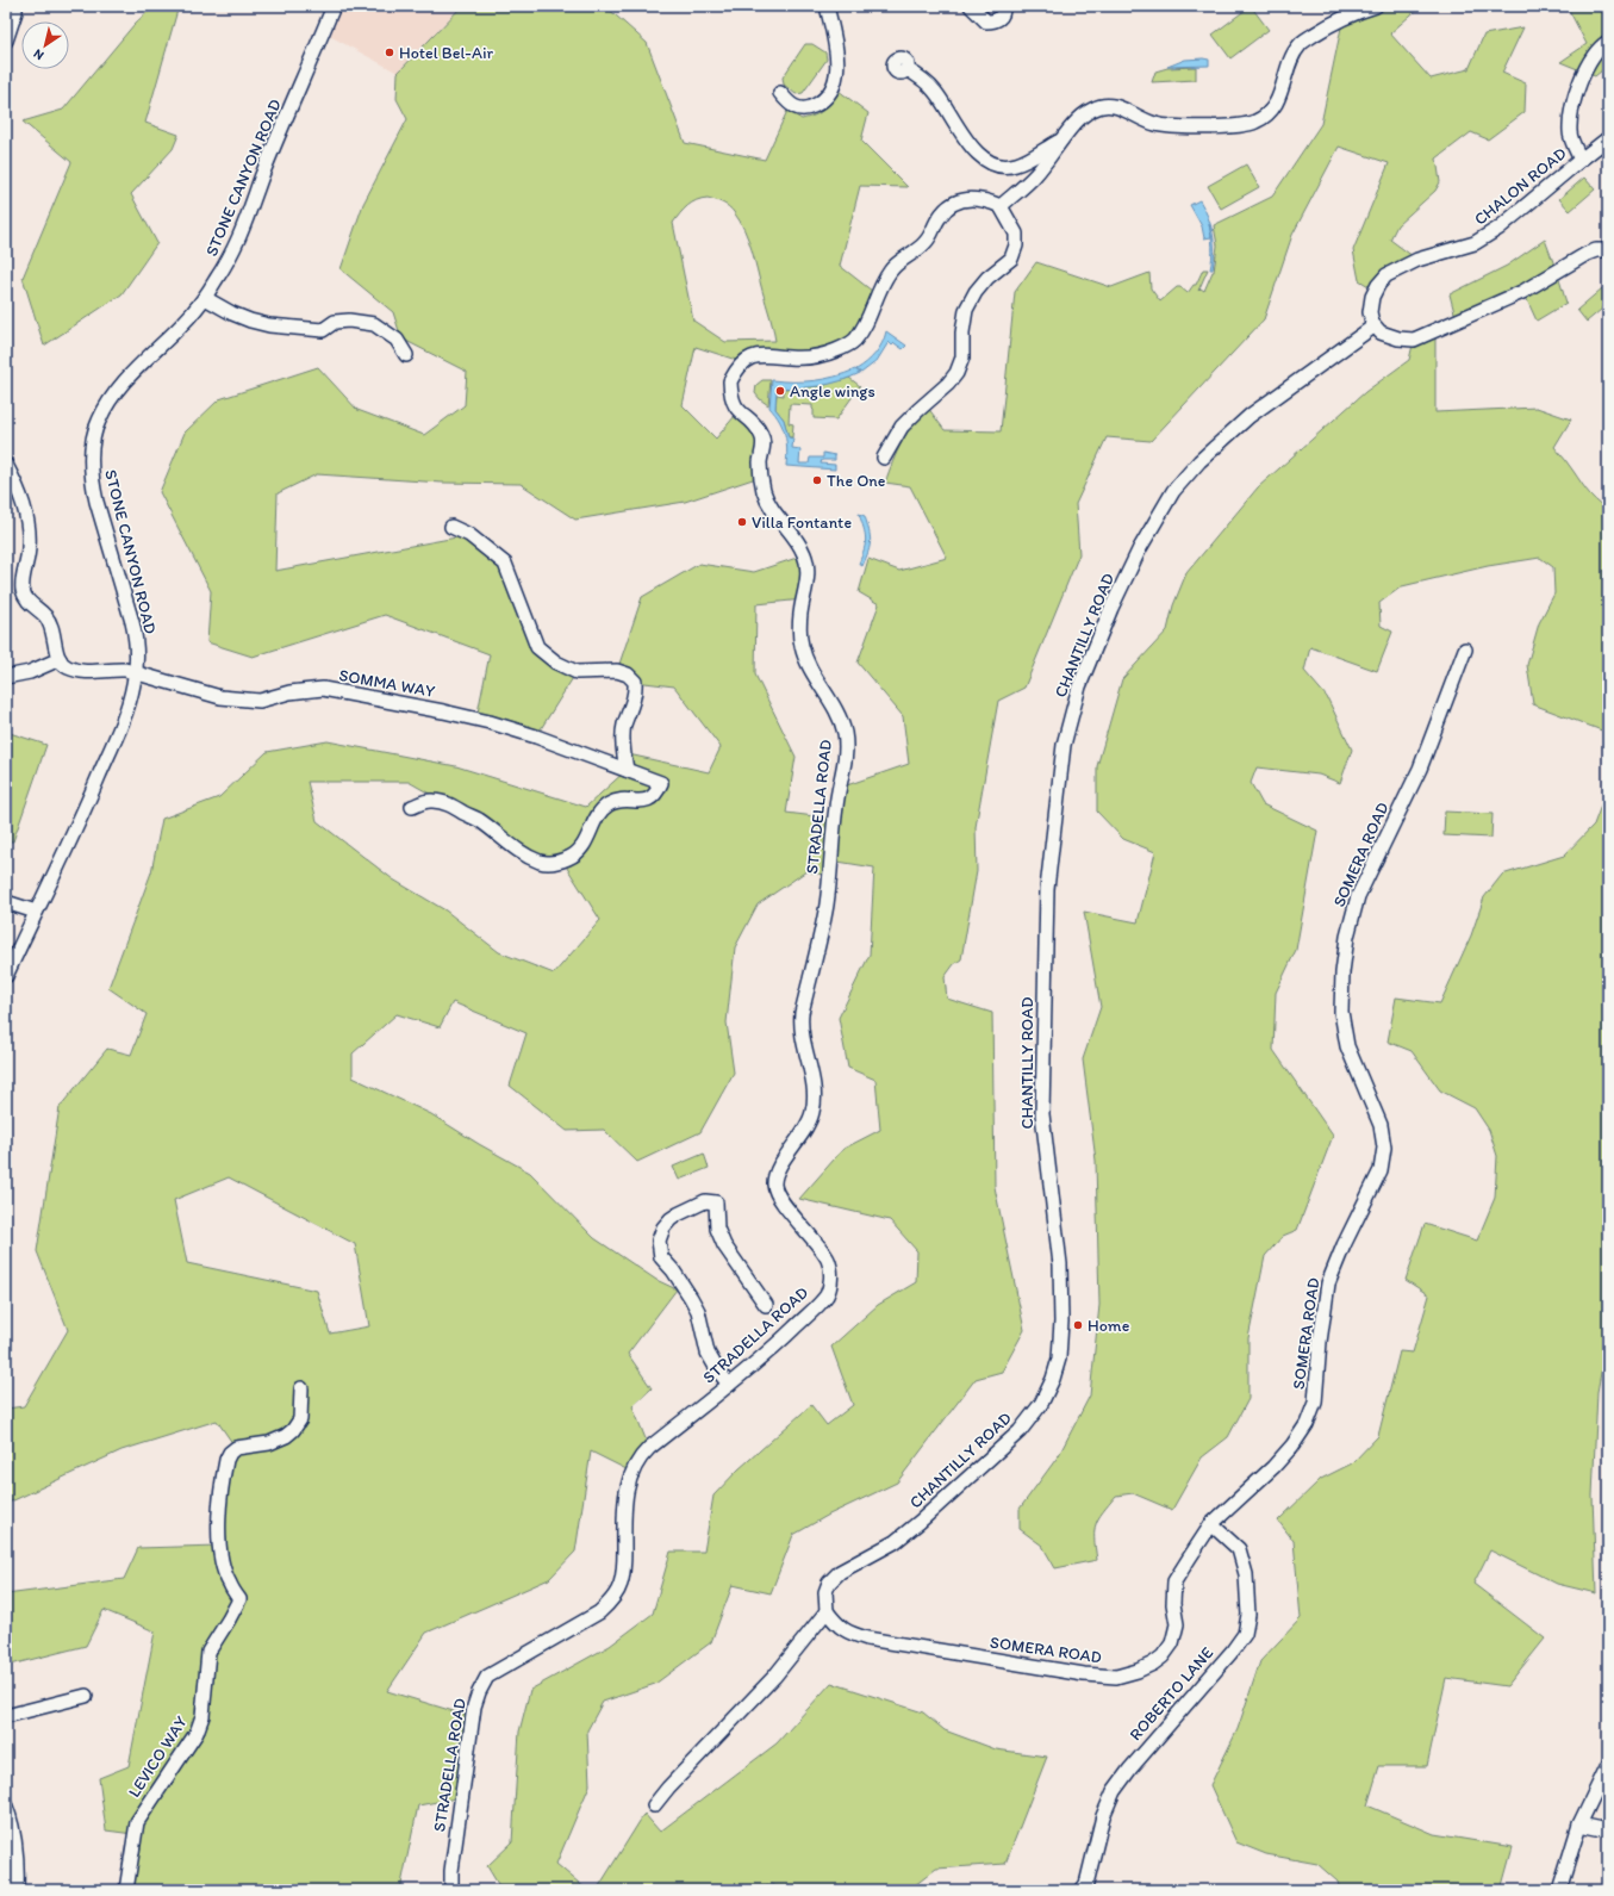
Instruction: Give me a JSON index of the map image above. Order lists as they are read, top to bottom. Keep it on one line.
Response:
{"streets":{"street":["STONE CANYON ROAD","CHALON ROAD","CHANTILLY ROAD","SOMMA WAY","STRADELLA ROAD","SOMERA ROAD","ROBERTO LANE","LEVICO WAY"]},"crossings":[["STONE CANYON ROAD","SOMMA WAY"],["CHALON ROAD","CHANTILLY ROAD"],["CHANTILLY ROAD","SOMERA ROAD"],["SOMERA ROAD","ROBERTO LANE"]],"places":["Hotel Bel-Air","Angle wings","The One","Villa Fontante","Home"],"north":"bottom left"}
